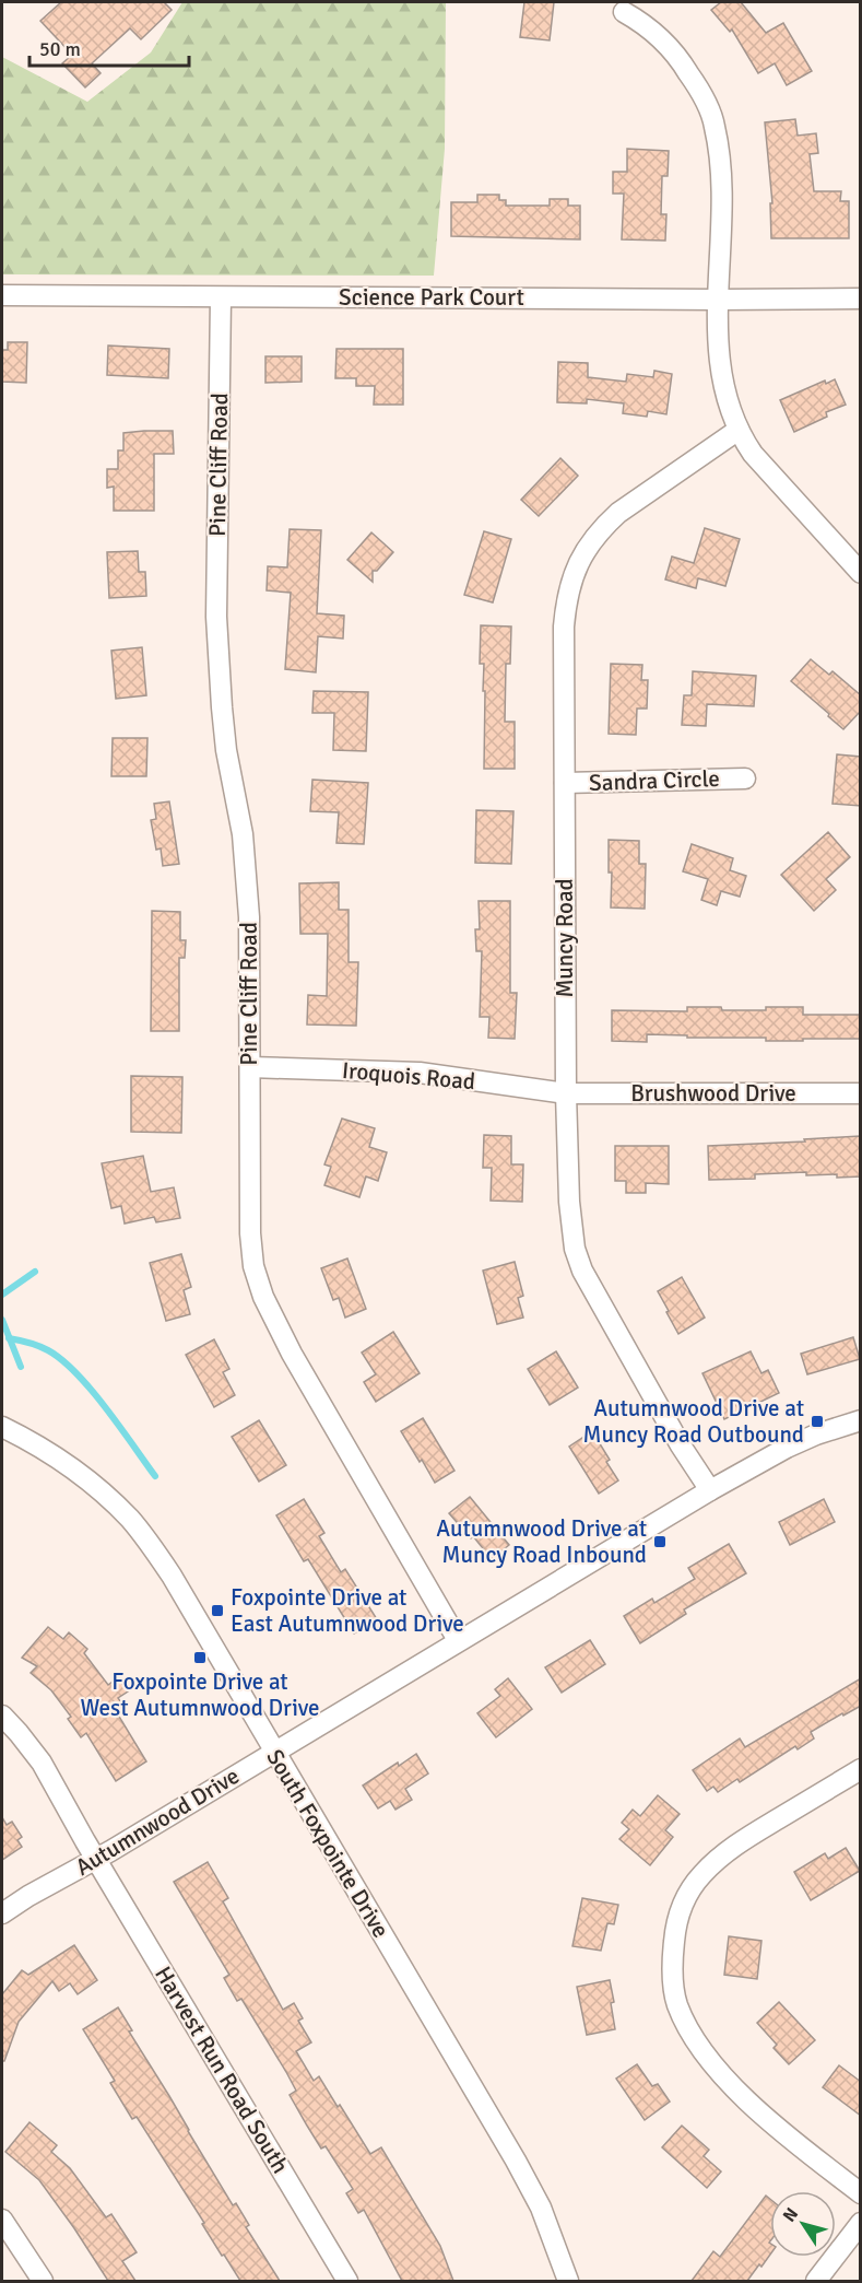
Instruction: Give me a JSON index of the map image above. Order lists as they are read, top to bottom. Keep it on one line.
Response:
{"streets":{"street":["Science Park Court","Pine Cliff Road","Sandra Circle","Muncy Road","Iroquois Road","Brushwood Drive","Autumnwood Drive","South Foxpointe Drive","Harvest Run Road South"]},"crossings":[["Science Park Court","Pine Cliff Road"],["Pine Cliff Road","Iroquois Road"],["Pine Cliff Road","Autumnwood Drive"],["Sandra Circle","Muncy Road"],["Muncy Road","Iroquois Road"],["Muncy Road","Brushwood Drive"],["Muncy Road","Autumnwood Drive"],["Iroquois Road","Brushwood Drive"],["Autumnwood Drive","South Foxpointe Drive"],["Autumnwood Drive","Harvest Run Road South"]],"places":{"transit":["Autumnwood Drive at Muncy Road Outbound","Autumnwood Drive at Muncy Road Inbound","Foxpointe Drive at East Autumnwood Drive","Foxpointe Drive at West Autumnwood Drive"]},"scale_bar":"50 m","north":"top left"}
